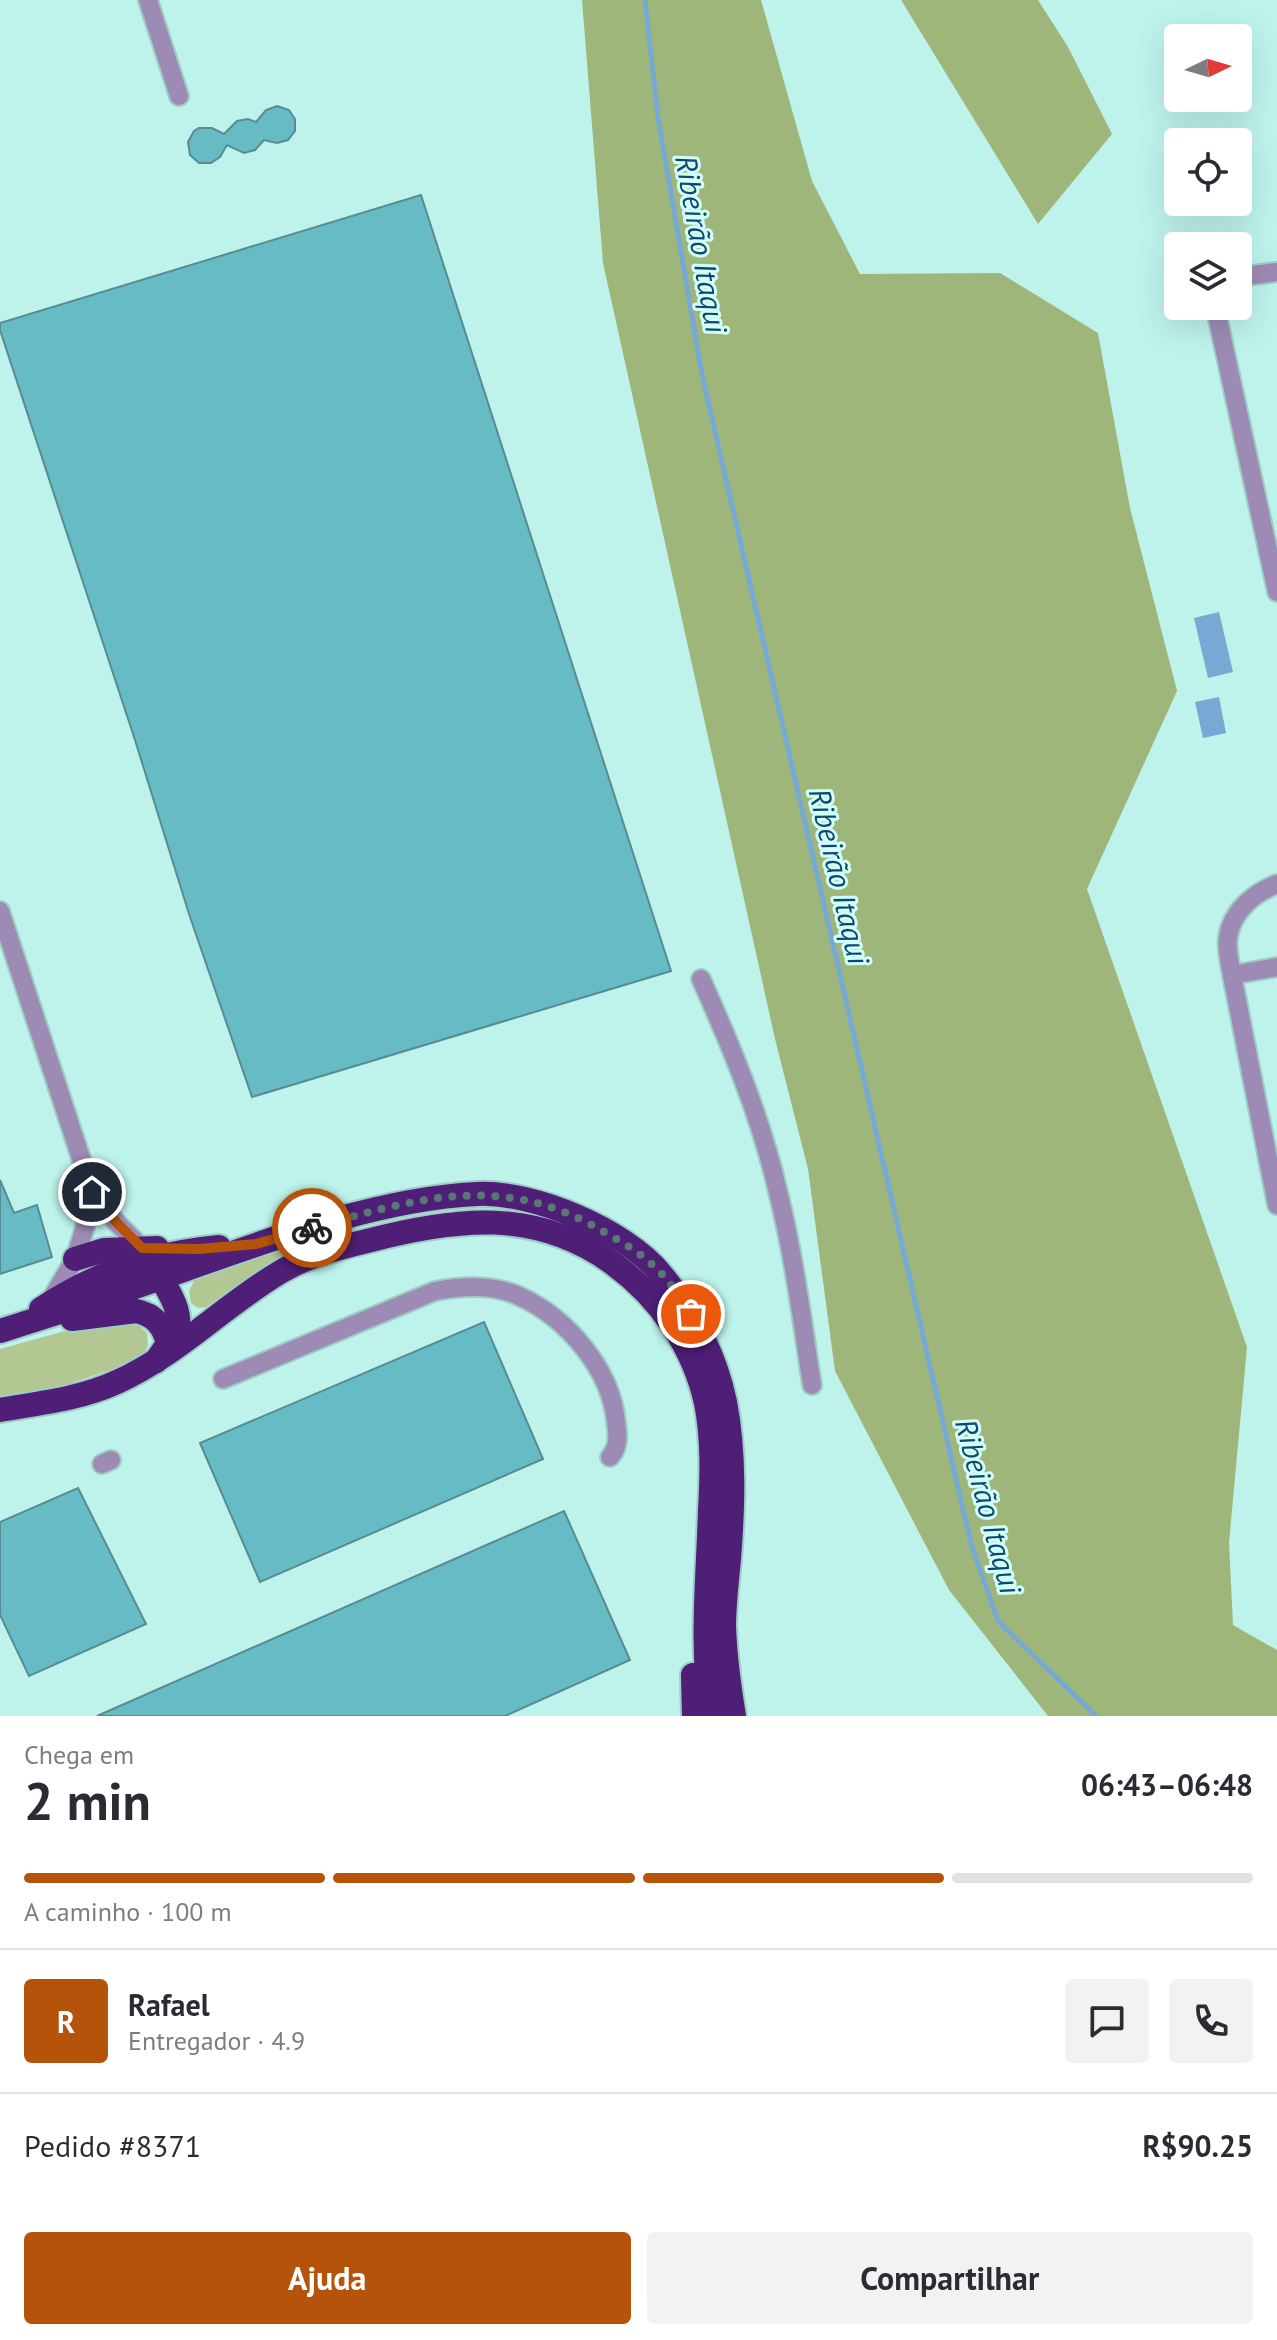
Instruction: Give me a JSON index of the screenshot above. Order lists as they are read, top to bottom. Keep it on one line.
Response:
{"water":["Ribeirão Itaqui"],"north":"right","page":{"heading":["2 min","Chega em","06:43–06:48"],"panel":["Rafael","Entregador · 4.9","Pedido #8371","R$90.25"],"bar":"A caminho · 100 m","round":"R","buttons":["Ajuda","Compartilhar"]}}
